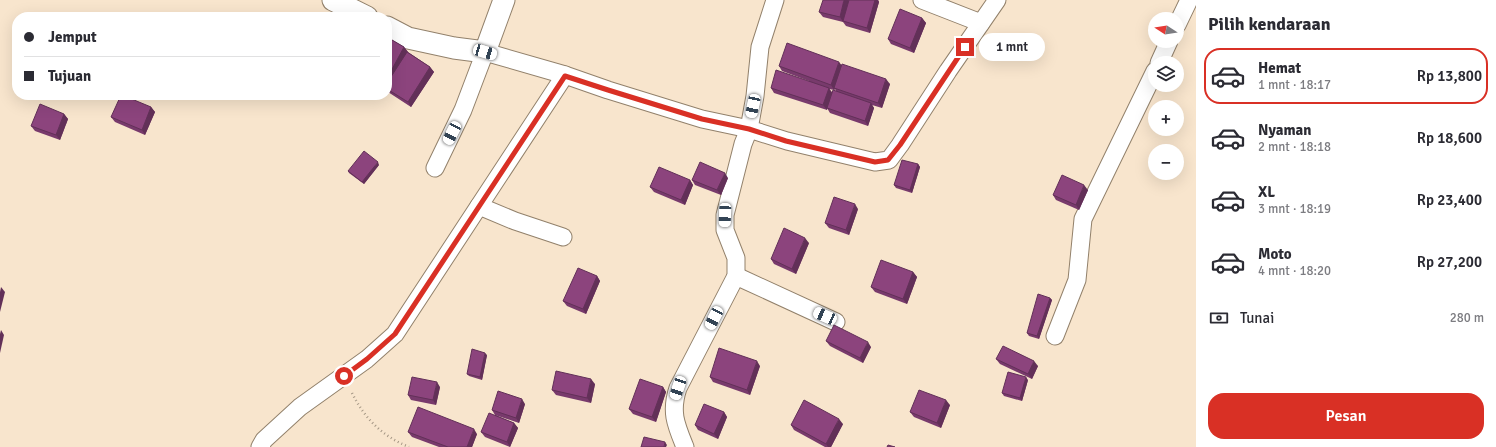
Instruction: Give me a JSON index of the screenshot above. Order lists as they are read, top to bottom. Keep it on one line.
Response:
{"north":"left","page":{"heading":"Pilih kendaraan","map_buttons":["+","−"],"banner":["Jemput","Tujuan"],"bubble":"1 mnt","list":[{"name":"Hemat","note":"1 mnt · 18:17","value":"Rp 13,800"},{"name":"Nyaman","note":"2 mnt · 18:18","value":"Rp 18,600"},{"name":"XL","note":"3 mnt · 18:19","value":"Rp 23,400"},{"name":"Moto","note":"4 mnt · 18:20","value":"Rp 27,200"}],"pay":["Tunai","280 m"],"buttons":"Pesan"}}
